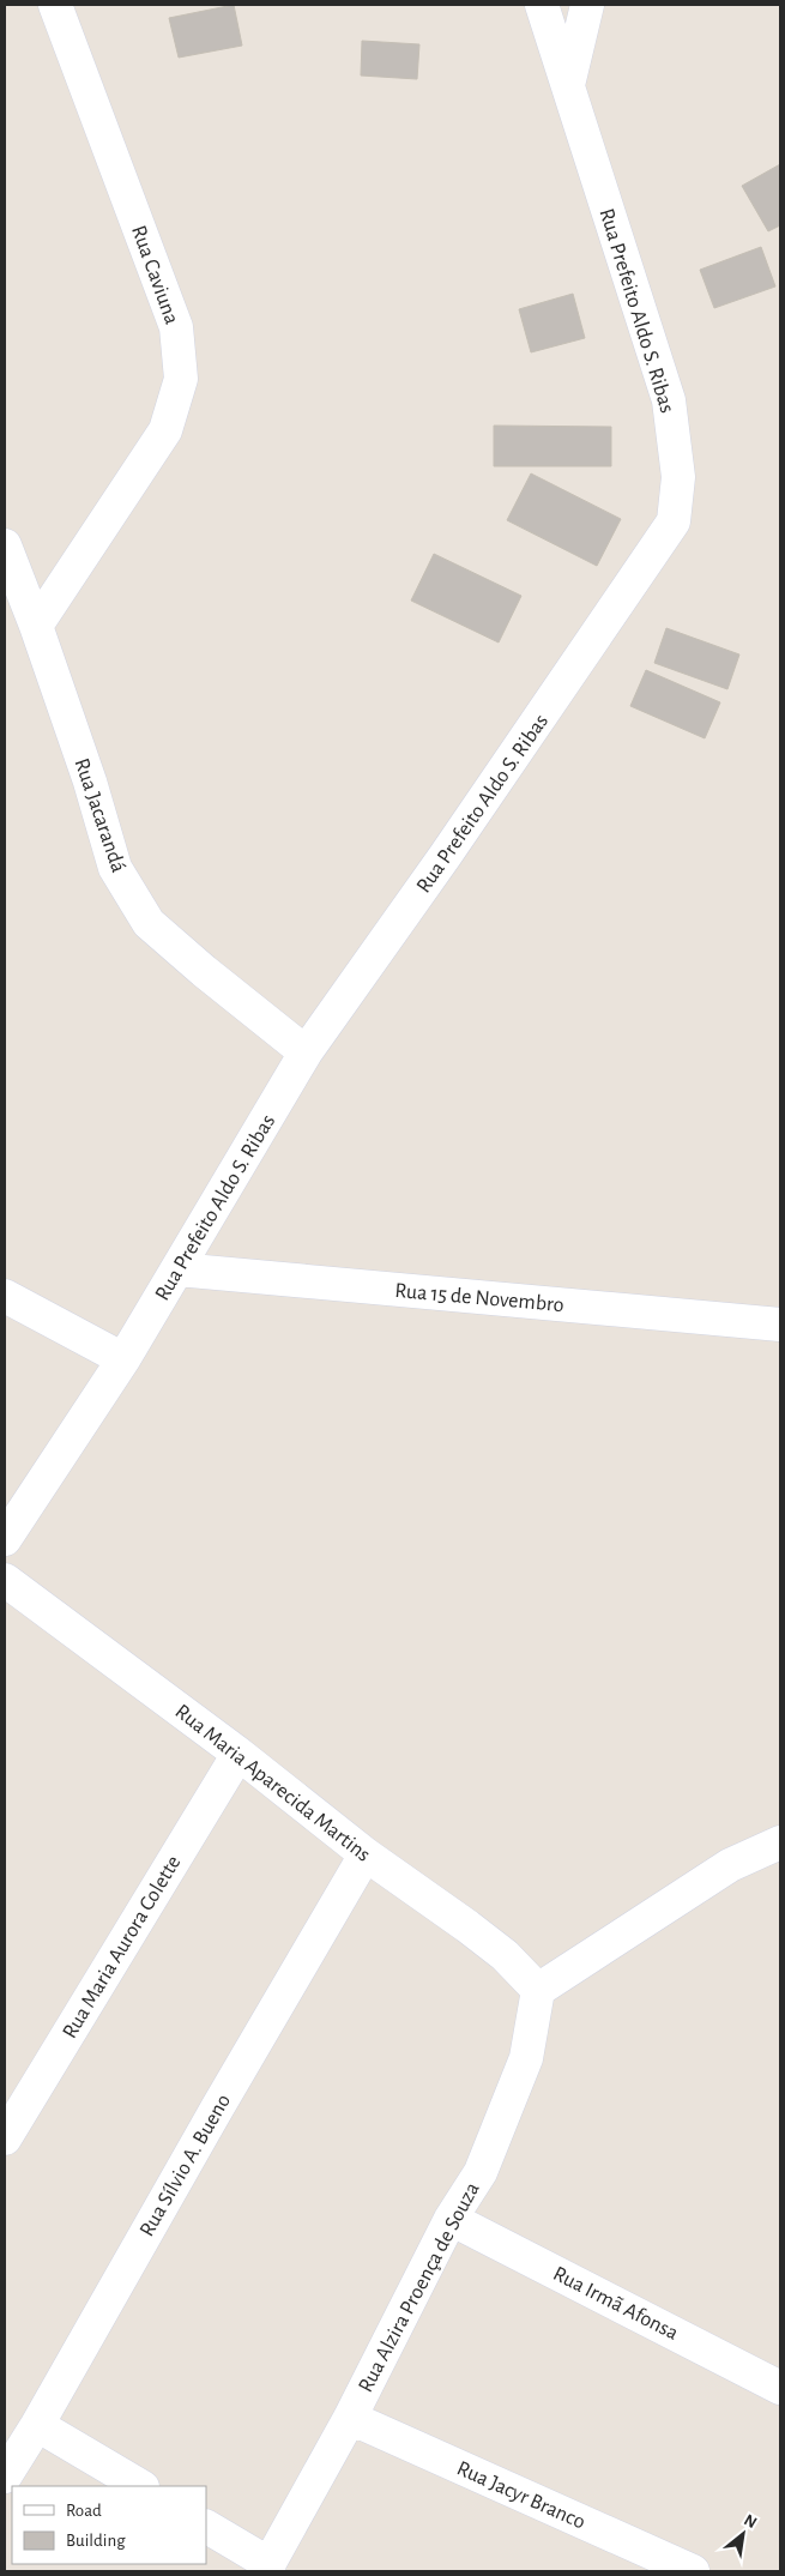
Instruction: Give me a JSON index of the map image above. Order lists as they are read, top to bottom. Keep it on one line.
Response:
{"streets":{"street":["Rua Caviuna","Rua Prefeito Aldo S. Ribas","Rua Jacarandá","Rua 15 de Novembro","Rua Maria Aparecida Martins","Rua Maria Aurora Colette","Rua Sílvio A. Bueno","Rua Alzira Proença de Souza","Rua Irmã Afonsa","Rua Jacyr Branco"]},"crossings":[["Rua Caviuna","Rua Jacarandá"],["Rua Prefeito Aldo S. Ribas","Rua Jacarandá"],["Rua Prefeito Aldo S. Ribas","Rua 15 de Novembro"],["Rua Maria Aparecida Martins","Rua Maria Aurora Colette"],["Rua Maria Aparecida Martins","Rua Sílvio A. Bueno"],["Rua Maria Aparecida Martins","Rua Alzira Proença de Souza"],["Rua Alzira Proença de Souza","Rua Irmã Afonsa"],["Rua Alzira Proença de Souza","Rua Jacyr Branco"]],"legend":["Road","Building"],"north":"top right"}
